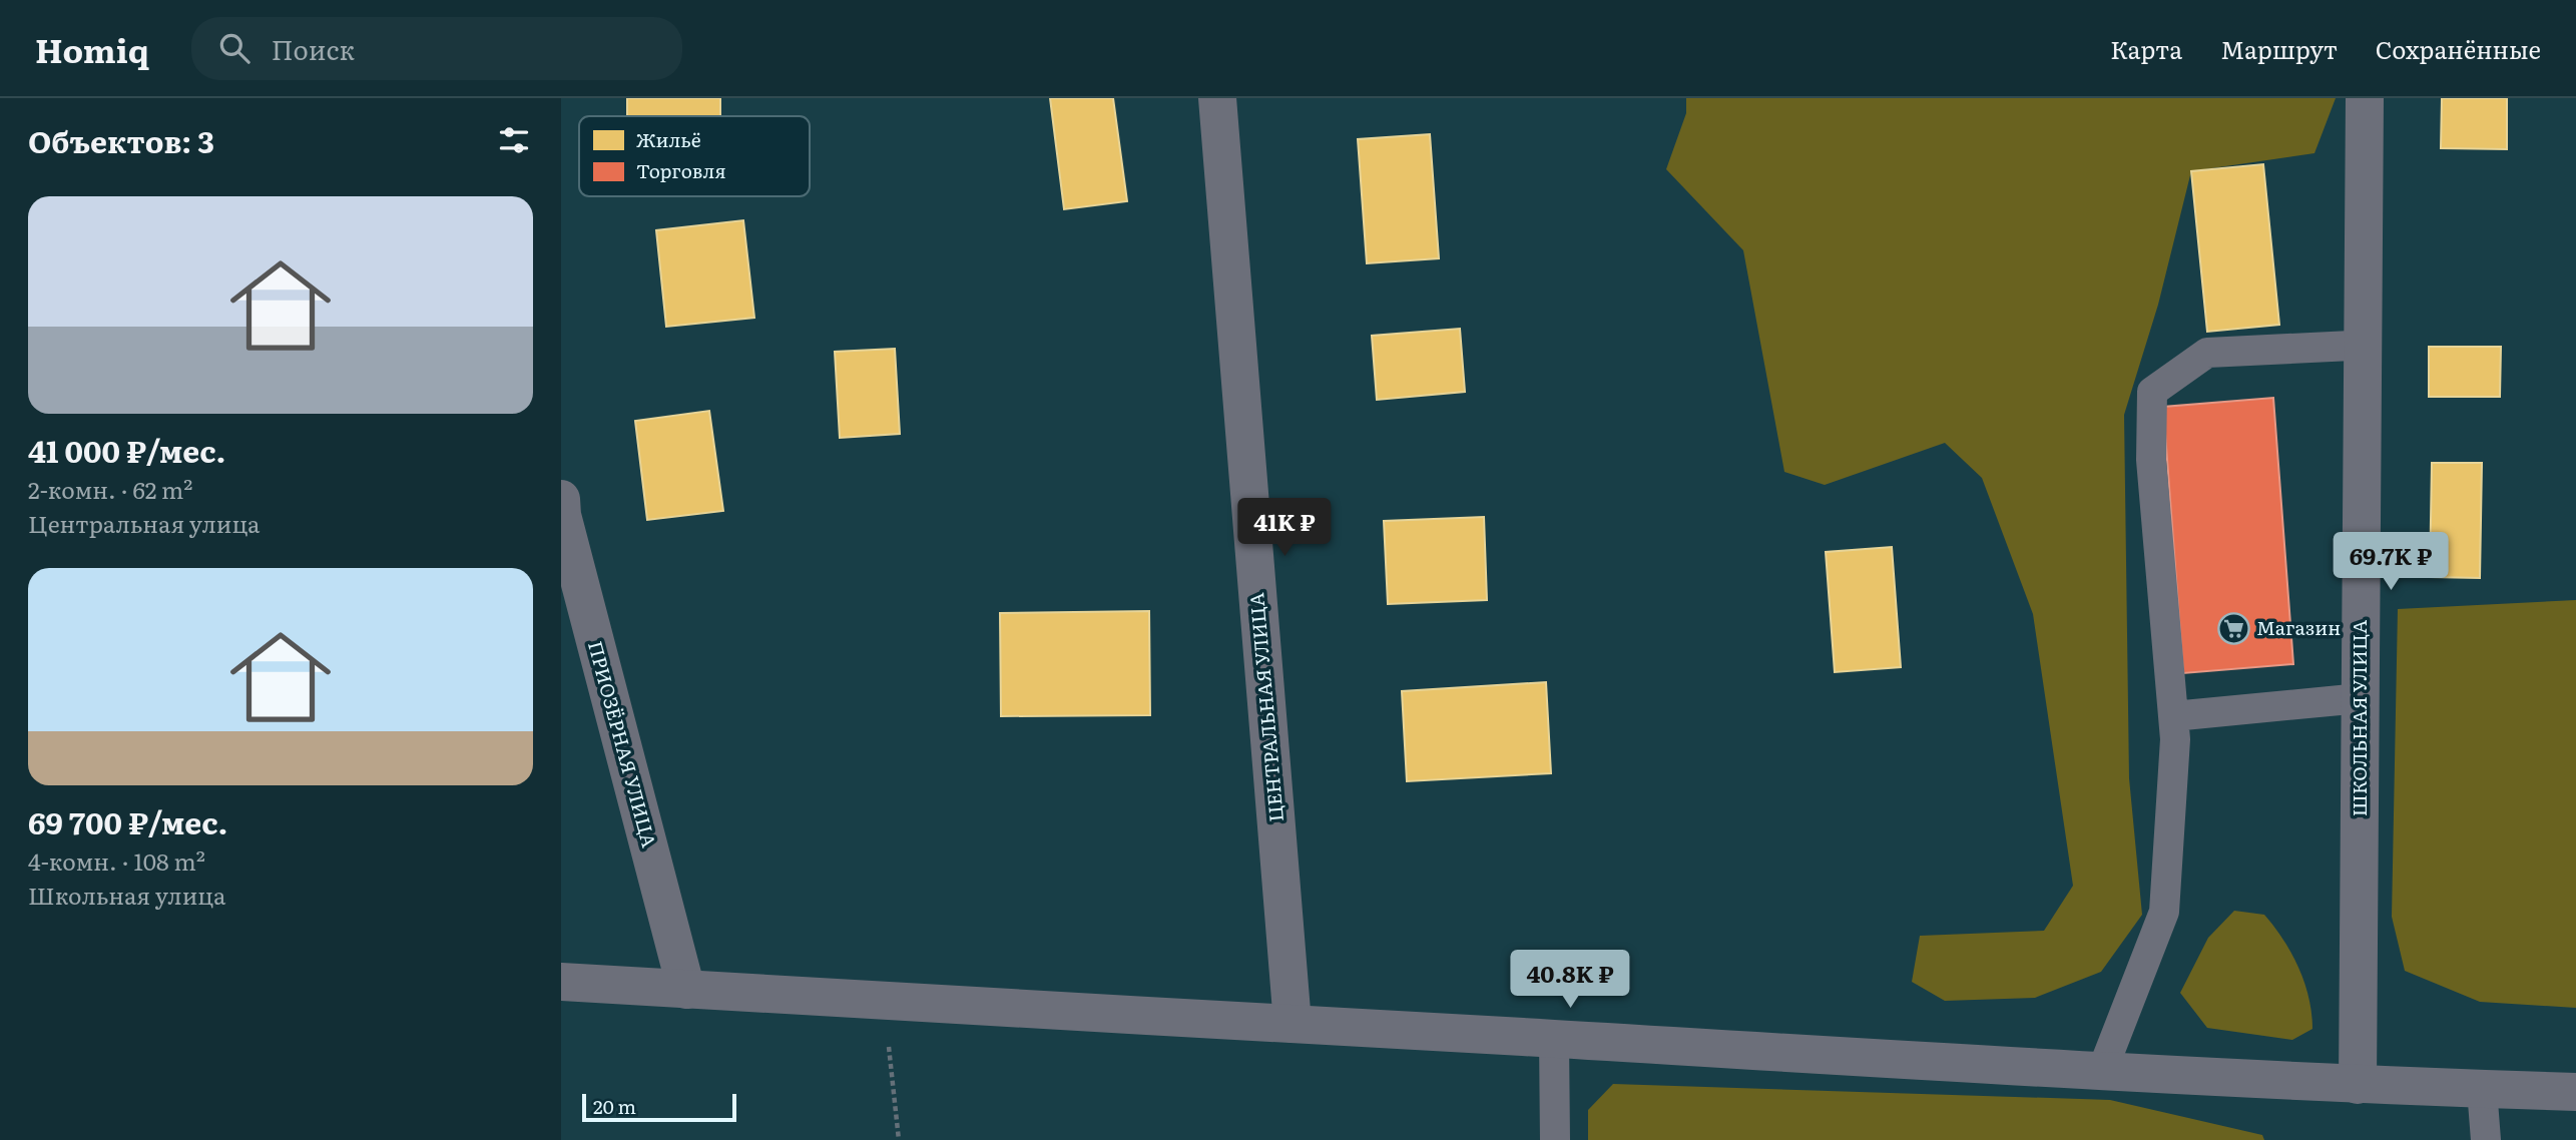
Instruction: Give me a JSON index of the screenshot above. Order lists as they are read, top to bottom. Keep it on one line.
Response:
{"streets":{"street":["ЦЕНТРАЛЬНАЯ УЛИЦА","ШКОЛЬНАЯ УЛИЦА","ПРИОЗЁРНАЯ УЛИЦА"]},"places":{"supermarket":["Магазин"]},"legend":["Жильё","Торговля"],"scale_bar":"20 m","page":{"header":"Homiq","search":"Поиск","nav":["Карта","Маршрут","Сохранённые"],"heading":"Объектов: 3","list":[{"name":"41 000 ₽/мес.","note":"2-комн. · 62 m² · Центральная улица"},{"name":"69 700 ₽/мес.","note":"4-комн. · 108 m² · Школьная улица"}],"price":["41K ₽","69.7K ₽","40.8K ₽"],"scale":"20 m"}}
